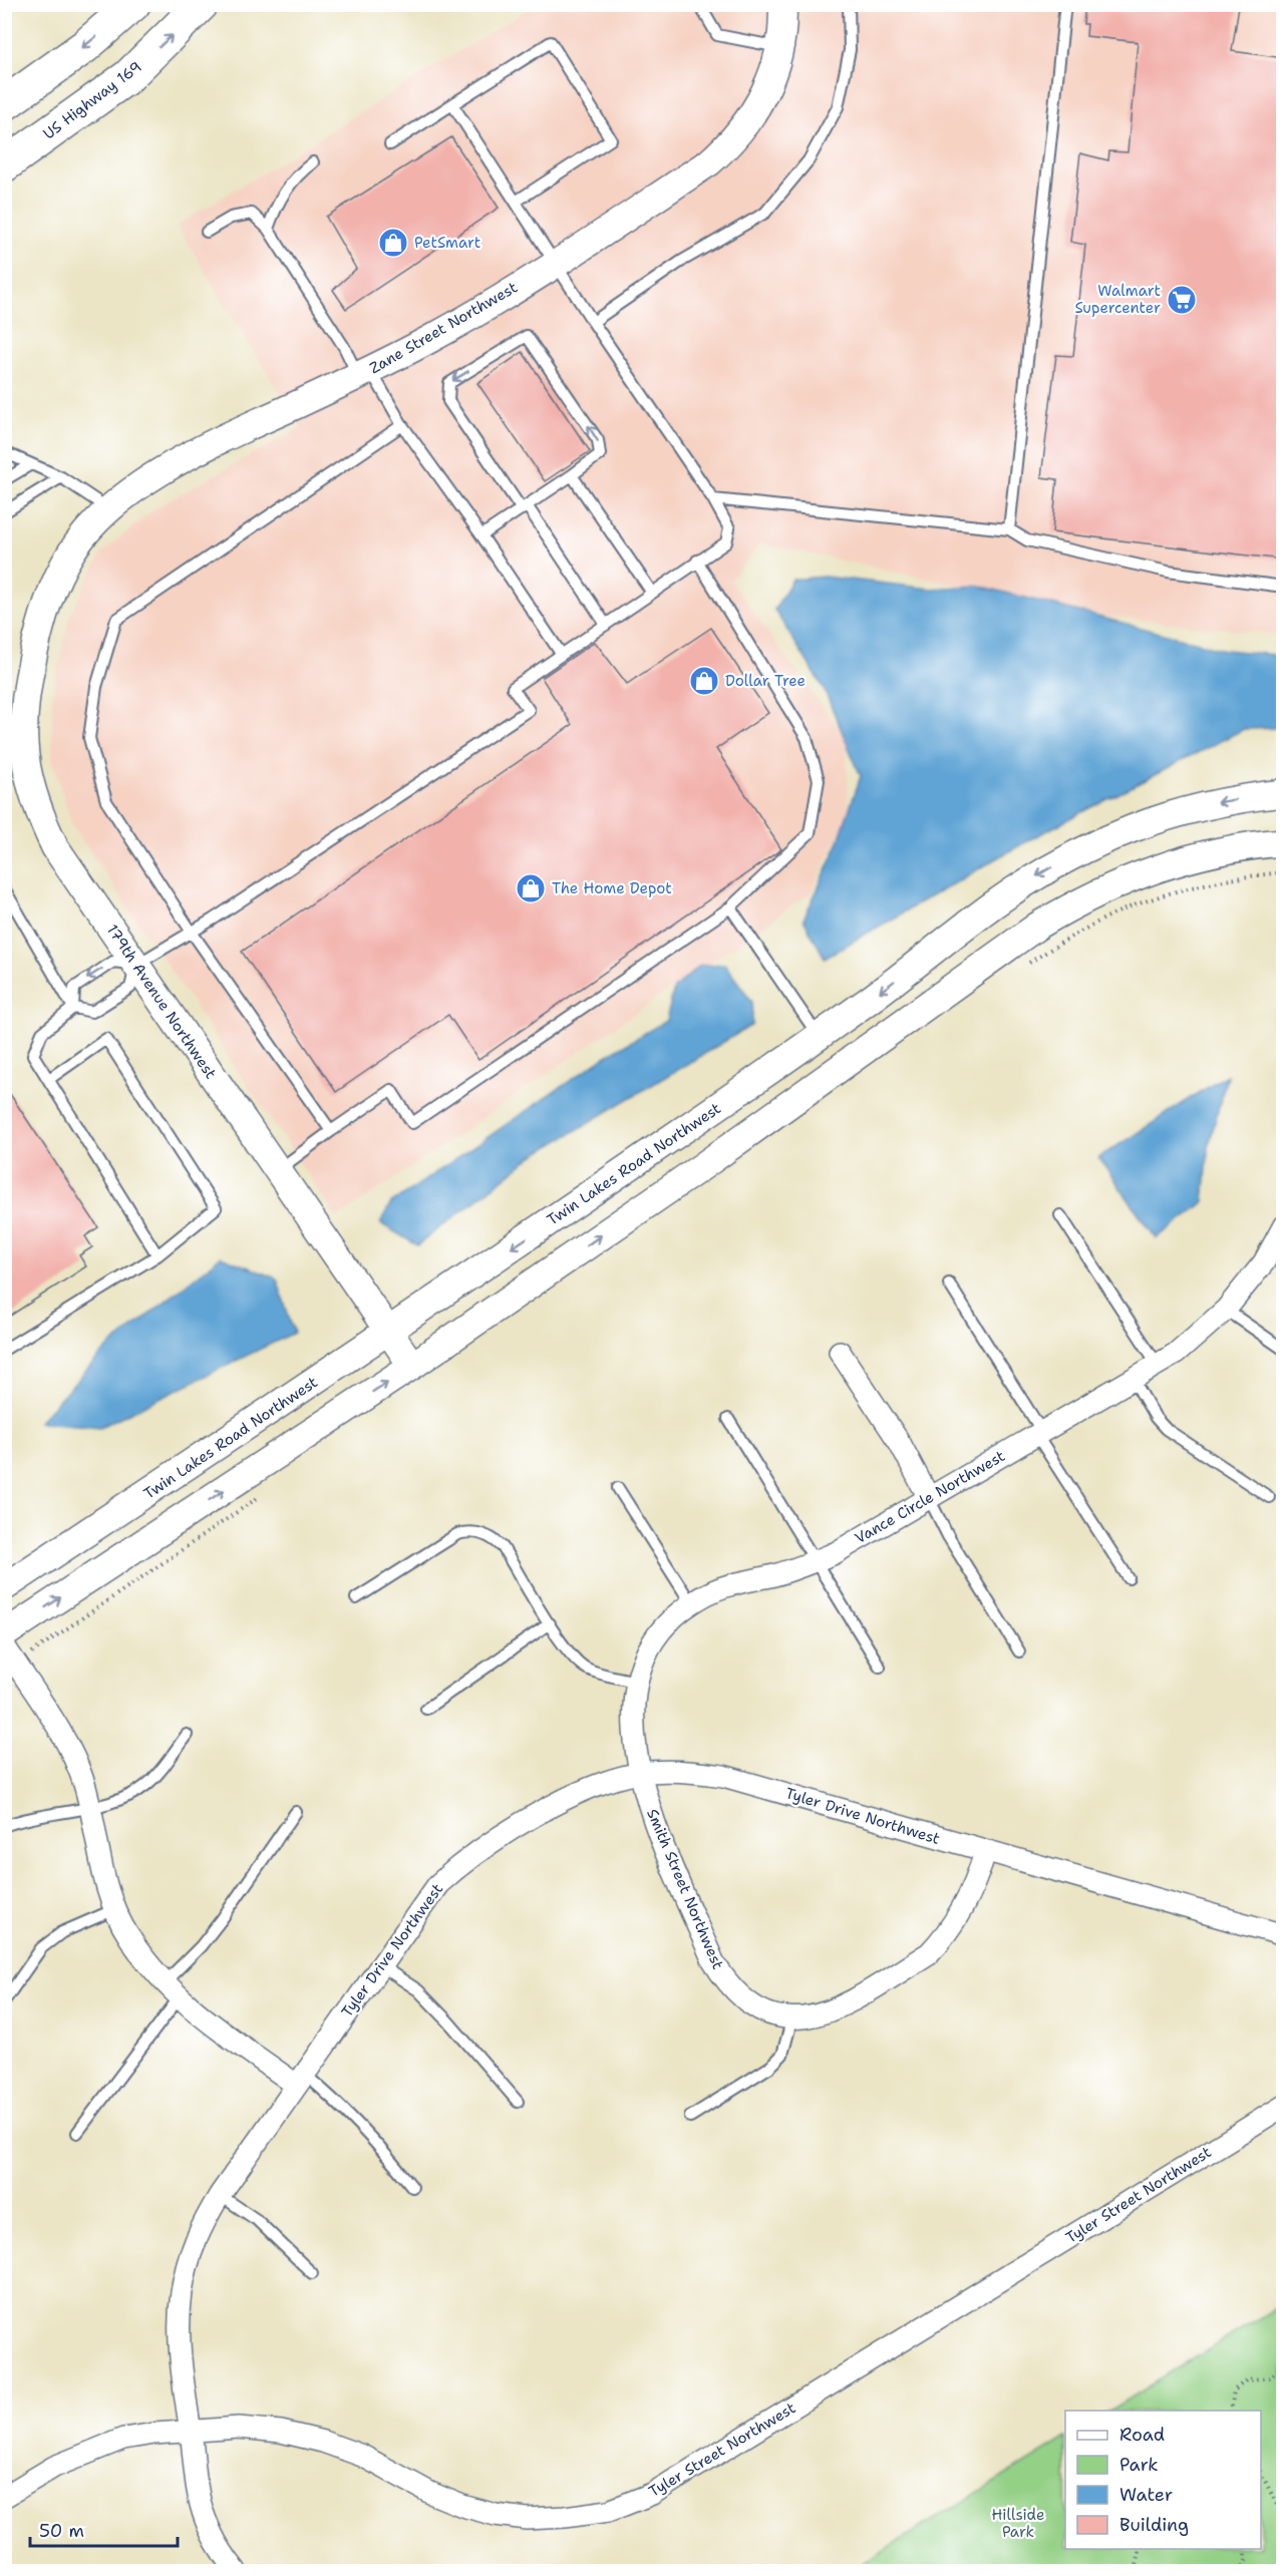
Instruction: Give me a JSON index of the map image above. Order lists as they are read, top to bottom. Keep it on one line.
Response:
{"streets":{"highway":["US Highway 169"],"street":["Zane Street Northwest","179th Avenue Northwest","Twin Lakes Road Northwest","Vance Circle Northwest","Tyler Drive Northwest","Smith Street Northwest","Tyler Street Northwest"]},"crossings":[["Zane Street Northwest","179th Avenue Northwest"],["179th Avenue Northwest","Twin Lakes Road Northwest"],["Vance Circle Northwest","Tyler Drive Northwest"],["Vance Circle Northwest","Smith Street Northwest"],["Tyler Drive Northwest","Smith Street Northwest"],["Tyler Drive Northwest","Tyler Street Northwest"]],"parks":["Hillside Park"],"places":{"shop":["PetSmart","Dollar Tree","The Home Depot"],"supermarket":["Walmart Supercenter"]},"legend":["Road","Park","Water","Building"],"scale_bar":"50 m"}
